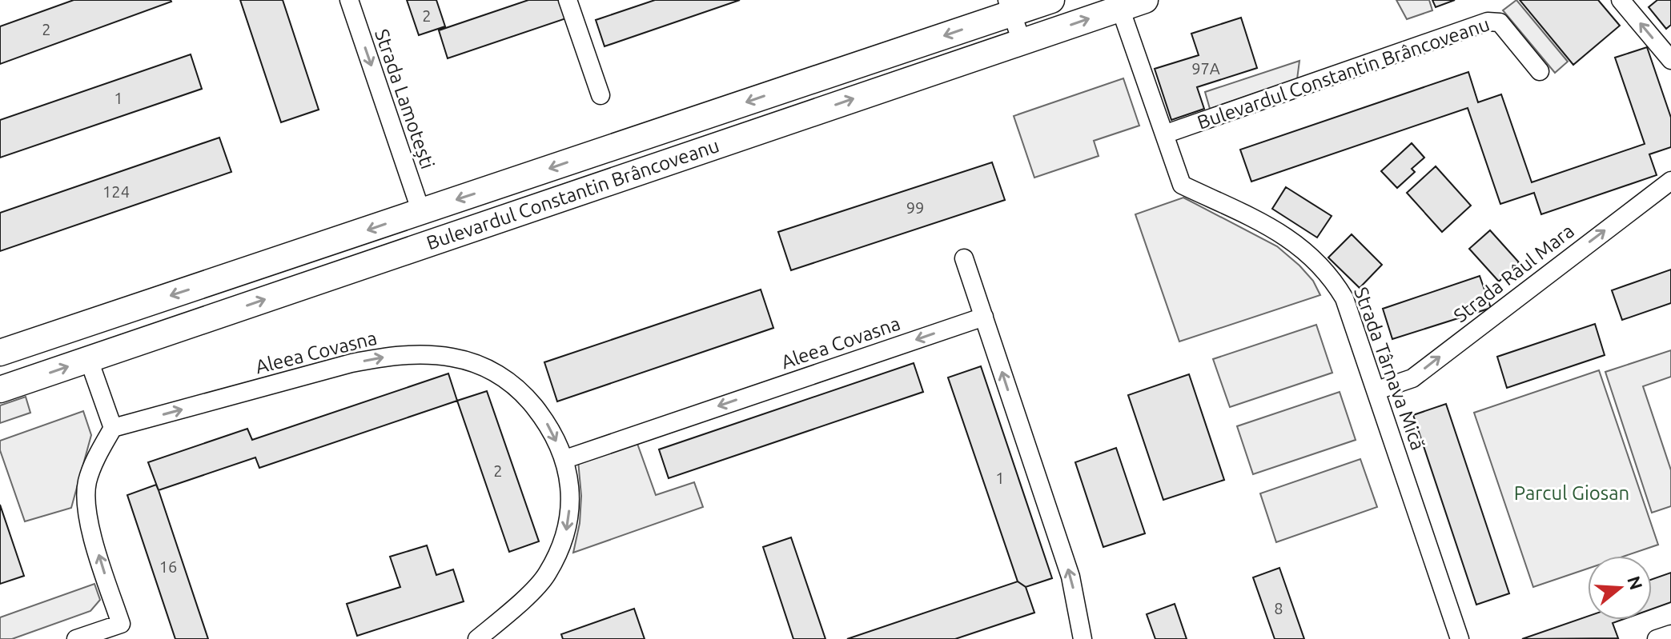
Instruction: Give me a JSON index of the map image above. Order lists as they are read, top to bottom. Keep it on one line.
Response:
{"streets":{"main road":["Bulevardul Constantin Brâncoveanu"],"street":["Strada Lamotești","Strada Râul Mara","Aleea Covasna","Strada Târnava Mică"]},"crossings":[["Bulevardul Constantin Brâncoveanu","Strada Lamotești"],["Bulevardul Constantin Brâncoveanu","Strada Târnava Mică"],["Strada Râul Mara","Strada Târnava Mică"]],"one_way":["Strada Lamotești","Strada Râul Mara"],"parks":["Parcul Giosan"],"house_numbers":["2","2","97A","1","124","99","2","1","16","8"],"north":"right"}
